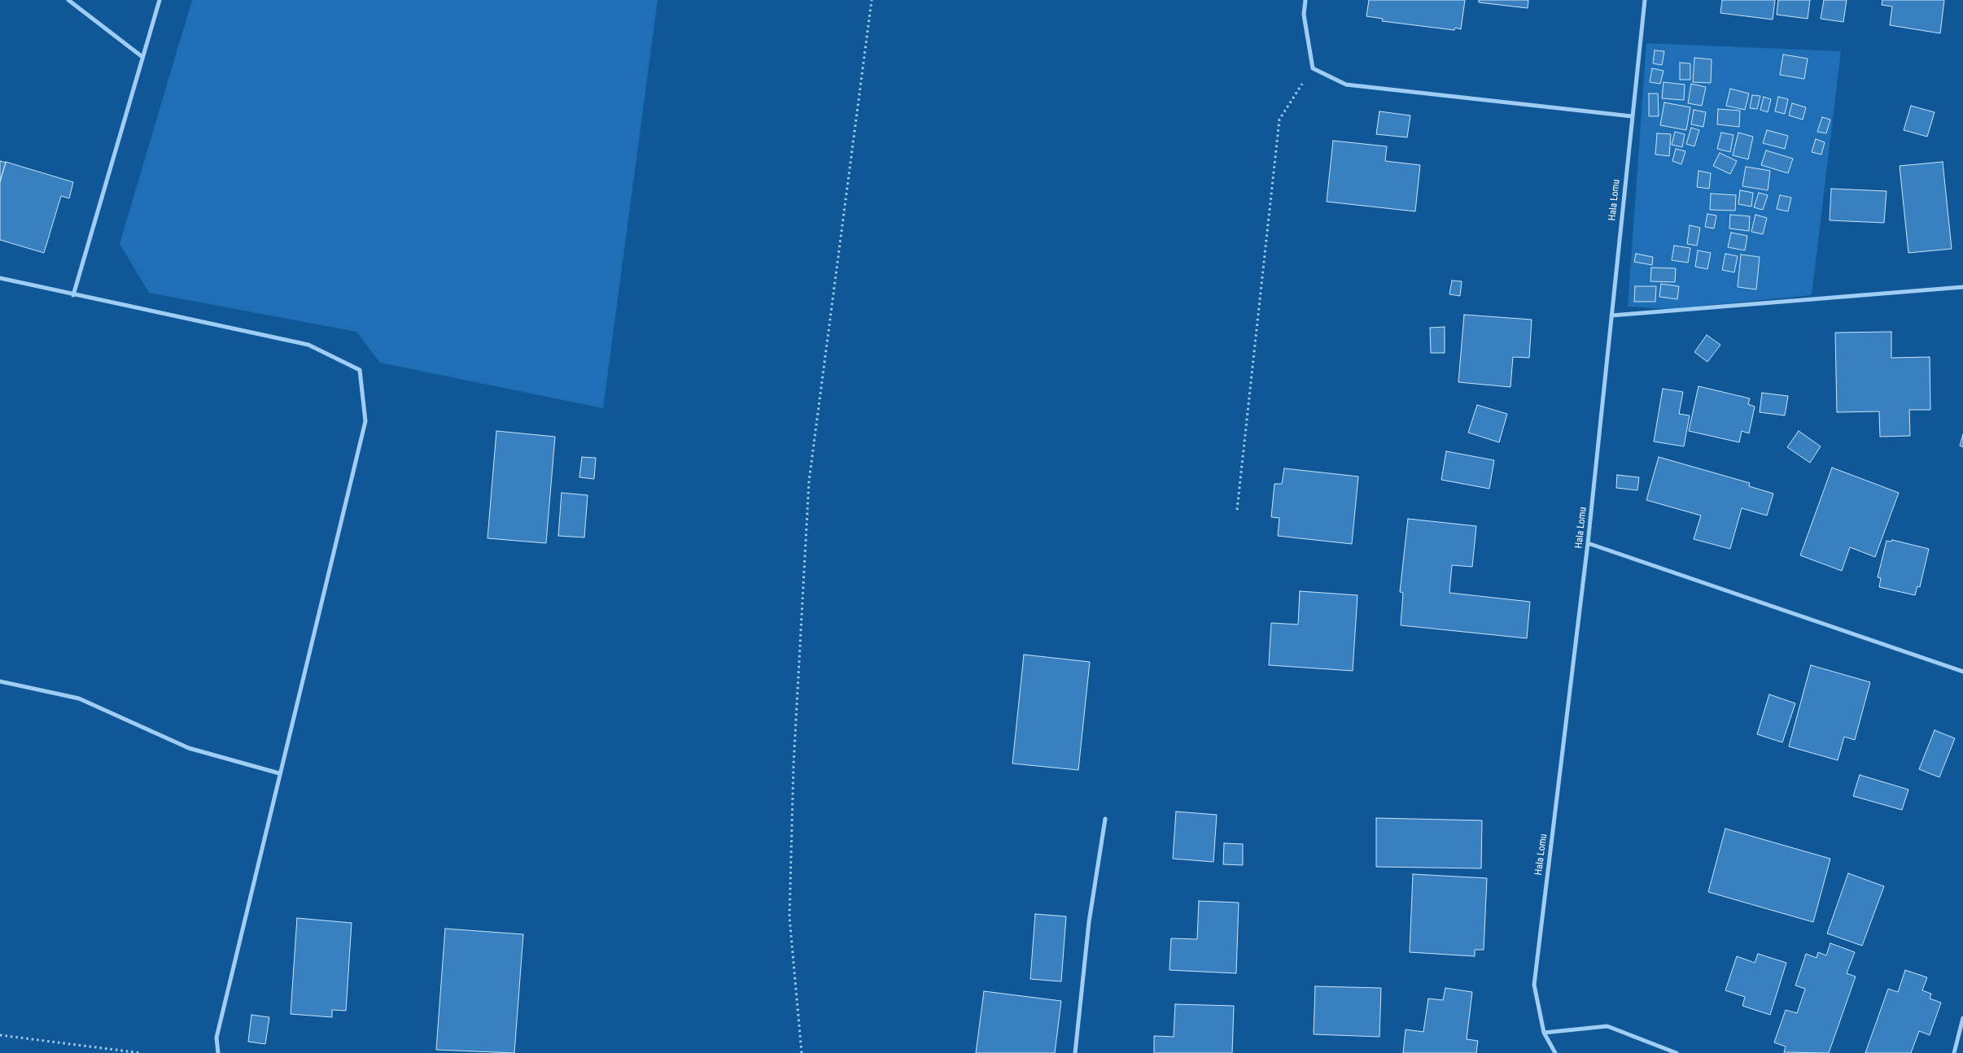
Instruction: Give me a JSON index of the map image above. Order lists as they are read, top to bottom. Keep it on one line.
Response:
{"streets":{"street":["Hala Lomu"]}}
